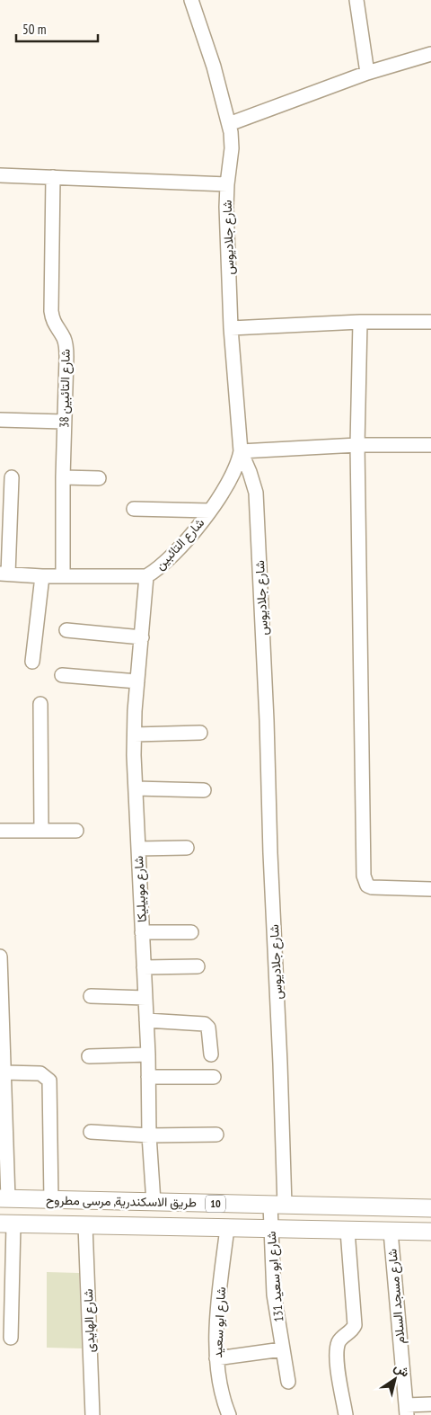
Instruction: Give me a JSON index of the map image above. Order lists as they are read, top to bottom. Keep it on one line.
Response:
{"streets":{"main road":["طريق الاسكندرية, مرسى مطروح","10"],"street":["شارع جلاديوس","شارع التائبين 38","شارع التائبين","شارع موبيليكا","شارع ابو سعيد 131","شارع مسجد السلام","شارع الهايدى","شارع ابو سعيد"]},"crossings":[["شارع جلاديوس","شارع التائبين"],["شارع جلاديوس","طريق الاسكندرية, مرسى مطروح"],["شارع جلاديوس","شارع ابو سعيد 131"],["شارع التائبين 38","شارع التائبين"],["شارع التائبين","شارع موبيليكا"],["شارع موبيليكا","طريق الاسكندرية, مرسى مطروح"],["طريق الاسكندرية, مرسى مطروح","شارع ابو سعيد 131"],["طريق الاسكندرية, مرسى مطروح","شارع مسجد السلام"],["طريق الاسكندرية, مرسى مطروح","شارع الهايدى"],["طريق الاسكندرية, مرسى مطروح","شارع ابو سعيد"]],"scale_bar":"50 m","north":"top right"}
